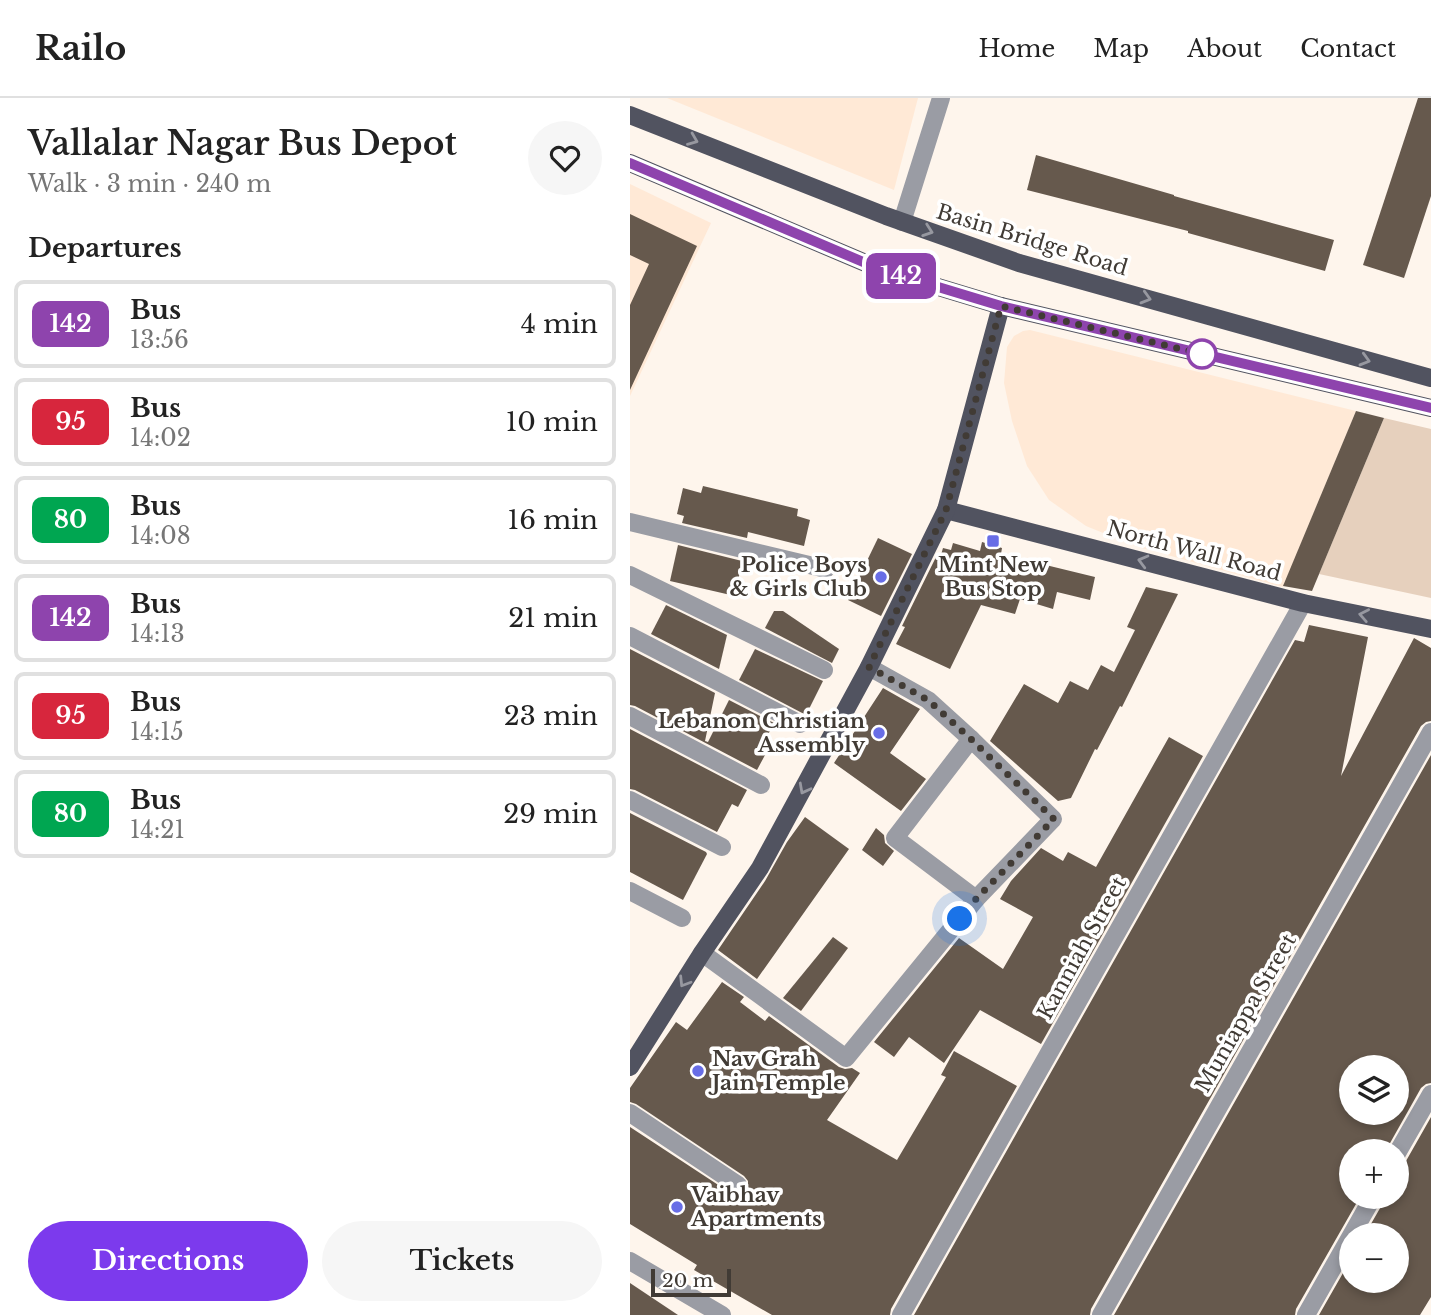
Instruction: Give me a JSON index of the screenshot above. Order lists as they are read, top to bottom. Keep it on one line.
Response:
{"streets":{"main road":["Basin Bridge Road","North Wall Road"],"street":["Kanniah Street","Muniappa Street"]},"crossings":[["North Wall Road","Kanniah Street"]],"one_way":["North Wall Road"],"places":{"transit":["Mint New Bus Stop"],"other":["Police Boys & Girls Club","Lebanon Christian Assembly","Nav Grah Jain Temple","Vaibhav Apartments"]},"lines":["bus line 142"],"scale_bar":"20 m","page":{"header":"Railo","nav":["Home","Map","About","Contact"],"heading":[["Vallalar Nagar Bus Depot","Walk · 3 min · 240 m"],"Departures"],"on_map":"142","list":[{"mark":"142","name":"Bus","note":"13:56","value":"4 min"},{"mark":"95","name":"Bus","note":"14:02","value":"10 min"},{"mark":"80","name":"Bus","note":"14:08","value":"16 min"},{"mark":"142","name":"Bus","note":"14:13","value":"21 min"},{"mark":"95","name":"Bus","note":"14:15","value":"23 min"},{"mark":"80","name":"Bus","note":"14:21","value":"29 min"}],"map_buttons":["+","−"],"buttons":["Directions","Tickets"],"scale":"20 m"}}
